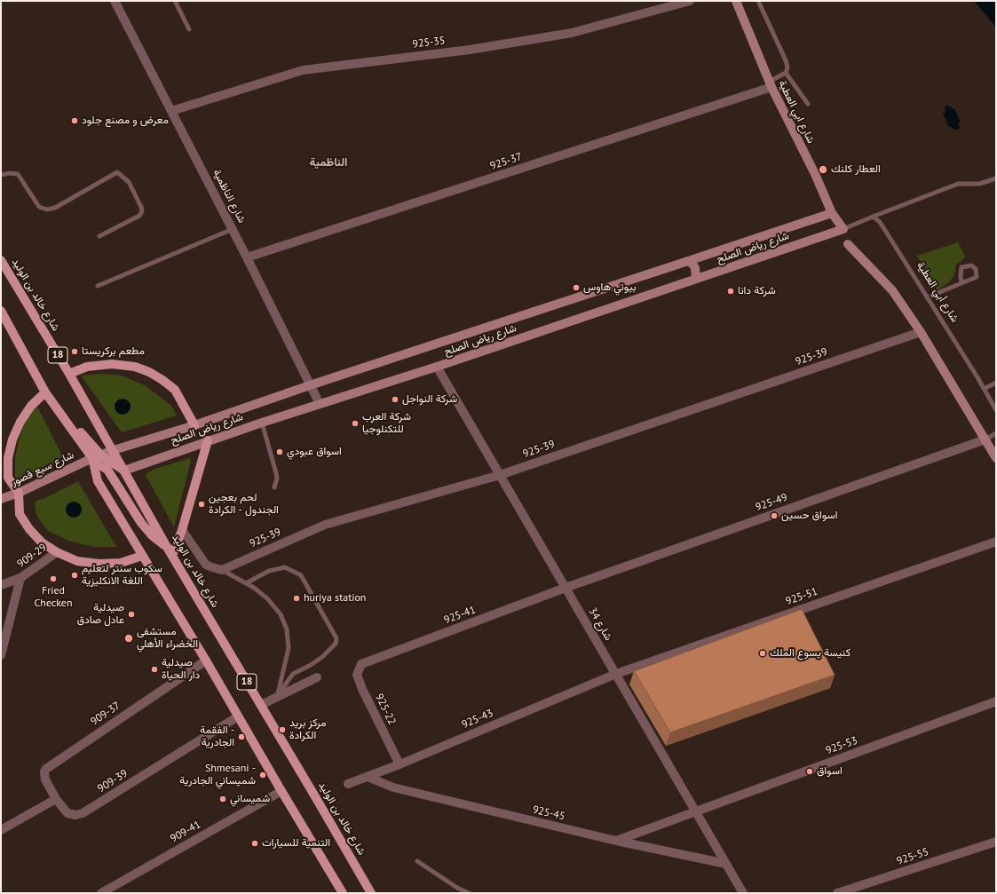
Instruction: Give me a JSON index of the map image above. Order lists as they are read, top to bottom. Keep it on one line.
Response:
{"streets":{"main road":["شارع خالد بن الوليد","18"],"street":["925-35","شارع ابي العطية","925-37","شارع الناظمية","شارع رياض الصلح","925-39","شارع سبع قصور","925-49","909-29","925-51","925-41","شارع 34","925-22","909-37","925-43","925-53","909-39","925-45","909-41","925-55"],"lane":["شارع أبي العطية"]},"crossings":[["925-35","شارع الناظمية"],["شارع ابي العطية","925-37"],["شارع ابي العطية","شارع رياض الصلح"],["925-37","شارع الناظمية"],["شارع الناظمية","شارع رياض الصلح"],["شارع رياض الصلح","شارع خالد بن الوليد"],["شارع رياض الصلح","شارع سبع قصور"],["شارع رياض الصلح","شارع 34"],["18","شارع سبع قصور"],["18","909-37"],["18","909-39"],["18","909-41"],["925-39","شارع 34"],["925-49","925-41"],["925-49","شارع 34"],["925-51","شارع 34"],["925-51","925-43"],["925-41","شارع 34"],["925-41","925-22"],["شارع 34","925-43"],["شارع 34","925-53"],["شارع 34","925-45"],["925-22","925-43"],["909-37","909-39"],["925-43","925-45"],["925-53","925-45"]],"districts":["الناظمية"],"places":["معرض و مصنع جلود","العطار كلنك","بيوتي هاوس","شركة دانا","مطعم بركريستا","شركة النواجل","شركة العرب للتكنلوجيا","اسواق عبودي","لحم بعجين الجندول - الكرادة","اسواق حسين","سكوب سنتر لتعليم اللغة الانكليزية","Fried Checken","huriya station","صيدلية عادل صادق","مستشفى الخضراء الأهلي","كنيسة يسوع الملك","صيدلية دار الحياة","مركز بريد الكرادة","الفقمة - الجادرية","اسواق","Shmesani - شميساني الجادرية","شميساني","التنمية للسيارات"]}
